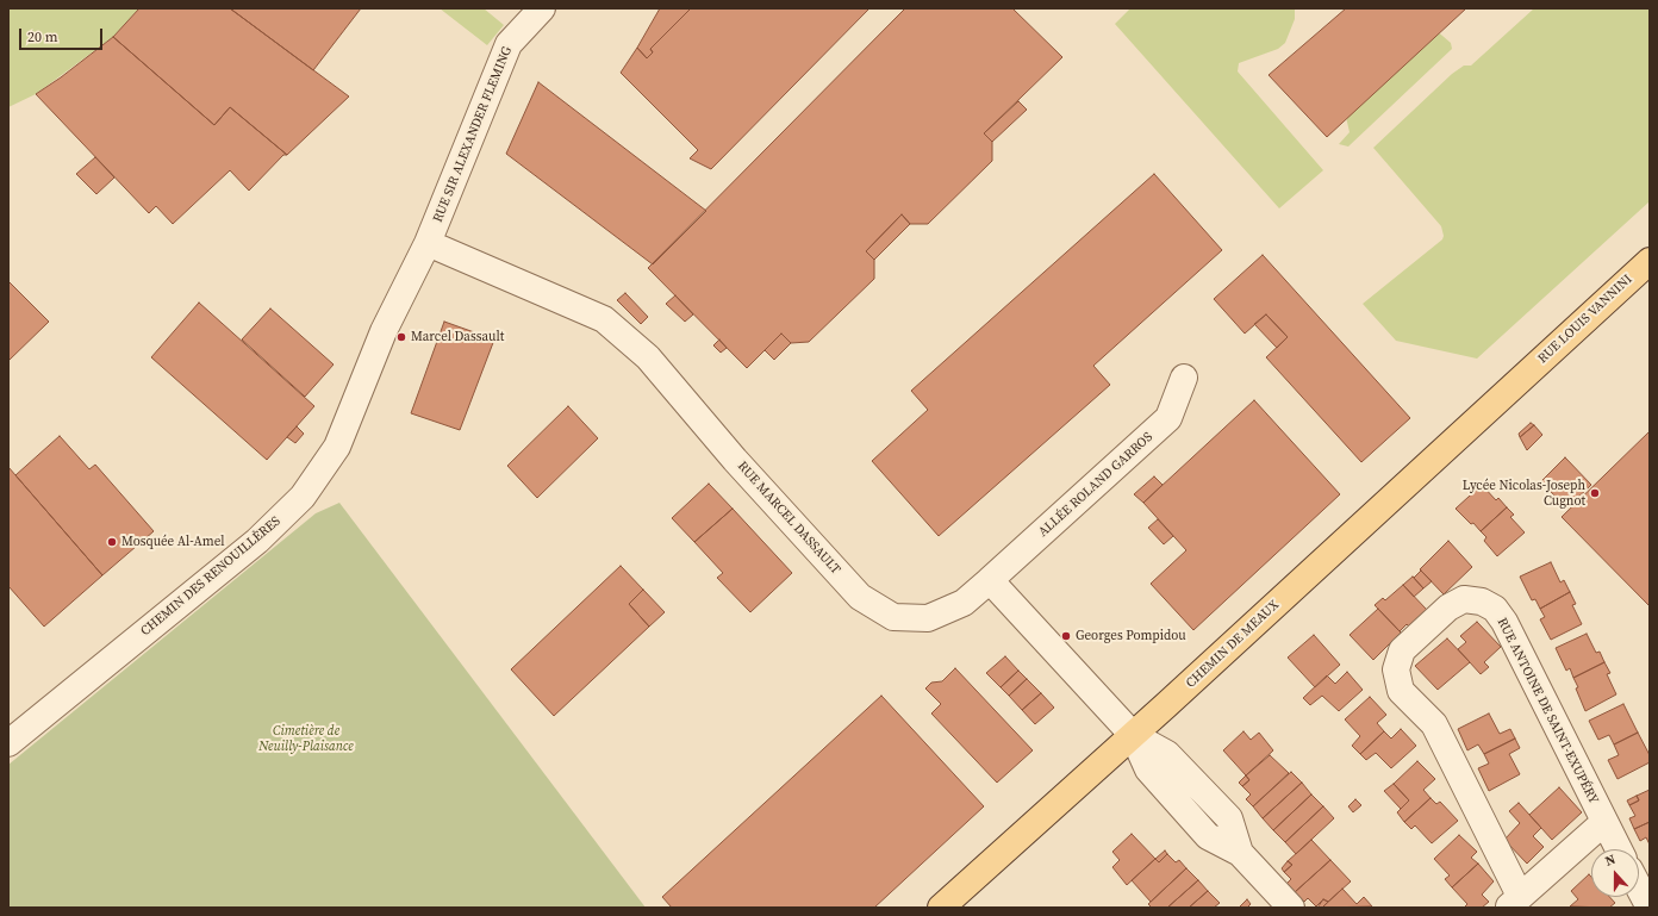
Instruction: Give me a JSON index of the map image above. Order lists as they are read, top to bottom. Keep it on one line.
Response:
{"streets":{"main road":["RUE LOUIS VANNINI","CHEMIN DE MEAUX"],"street":["RUE SIR ALEXANDER FLEMING","ALLÉE ROLAND GARROS","RUE MARCEL DASSAULT","CHEMIN DES RENOUILLÈRES","RUE ANTOINE DE SAINT-EXUPÉRY"]},"crossings":[["RUE SIR ALEXANDER FLEMING","RUE MARCEL DASSAULT"],["RUE SIR ALEXANDER FLEMING","CHEMIN DES RENOUILLÈRES"],["RUE LOUIS VANNINI","CHEMIN DE MEAUX"],["ALLÉE ROLAND GARROS","RUE MARCEL DASSAULT"],["RUE MARCEL DASSAULT","CHEMIN DES RENOUILLÈRES"]],"parks":["Cimetière de Neuilly-Plaisance"],"places":["Marcel Dassault","Lycée Nicolas-Joseph Cugnot","Mosquée Al-Amel","Georges Pompidou"],"scale_bar":"20 m","north":"top"}
